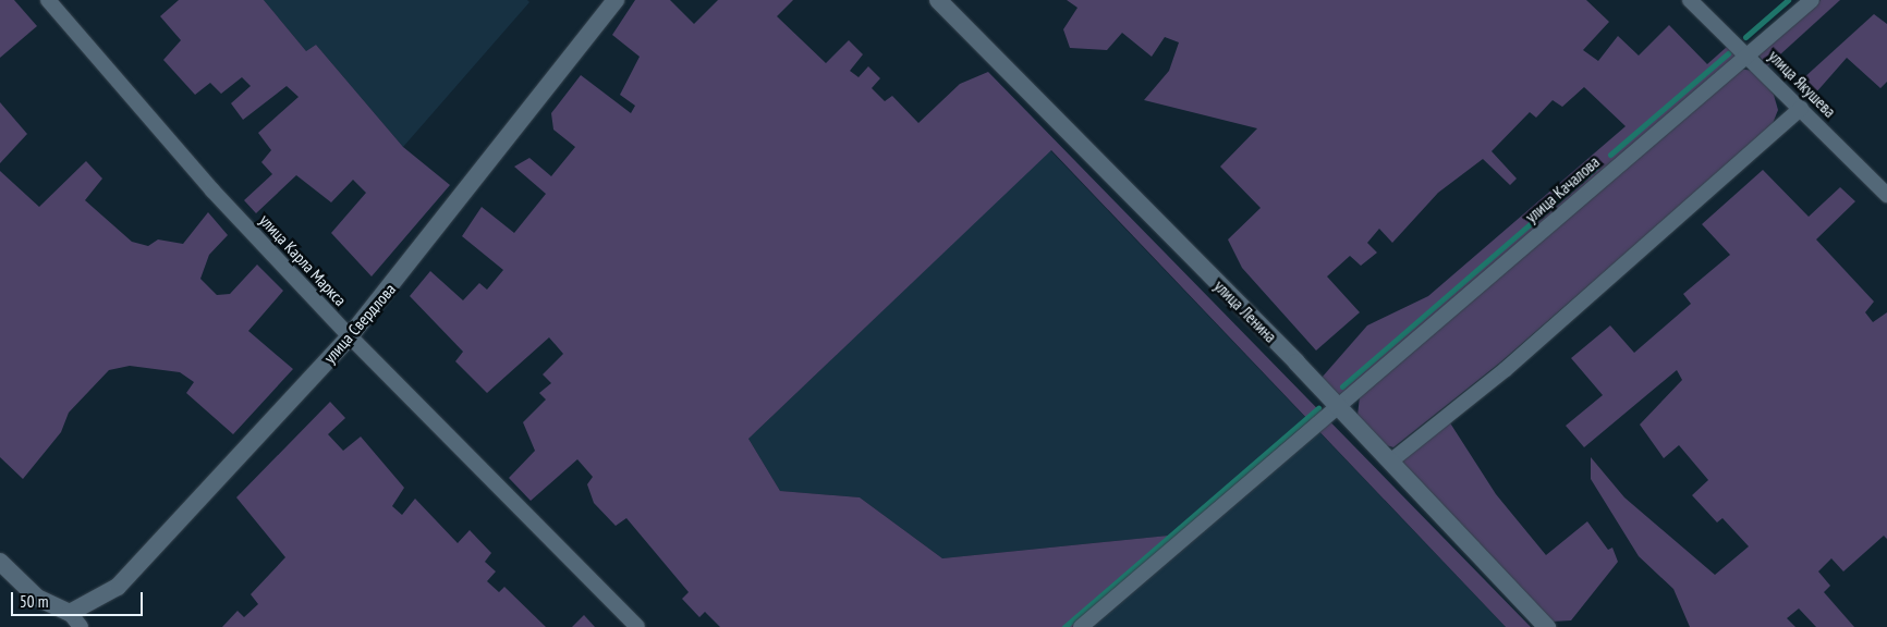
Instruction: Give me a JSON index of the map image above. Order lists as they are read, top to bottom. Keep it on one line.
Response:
{"streets":{"street":["улица Якушева","улица Качалова","улица Карла Маркса","улица Ленина","улица Свердлова"]},"crossings":[["улица Якушева","улица Качалова"],["улица Качалова","улица Ленина"],["улица Карла Маркса","улица Свердлова"]],"scale_bar":"50 m"}
